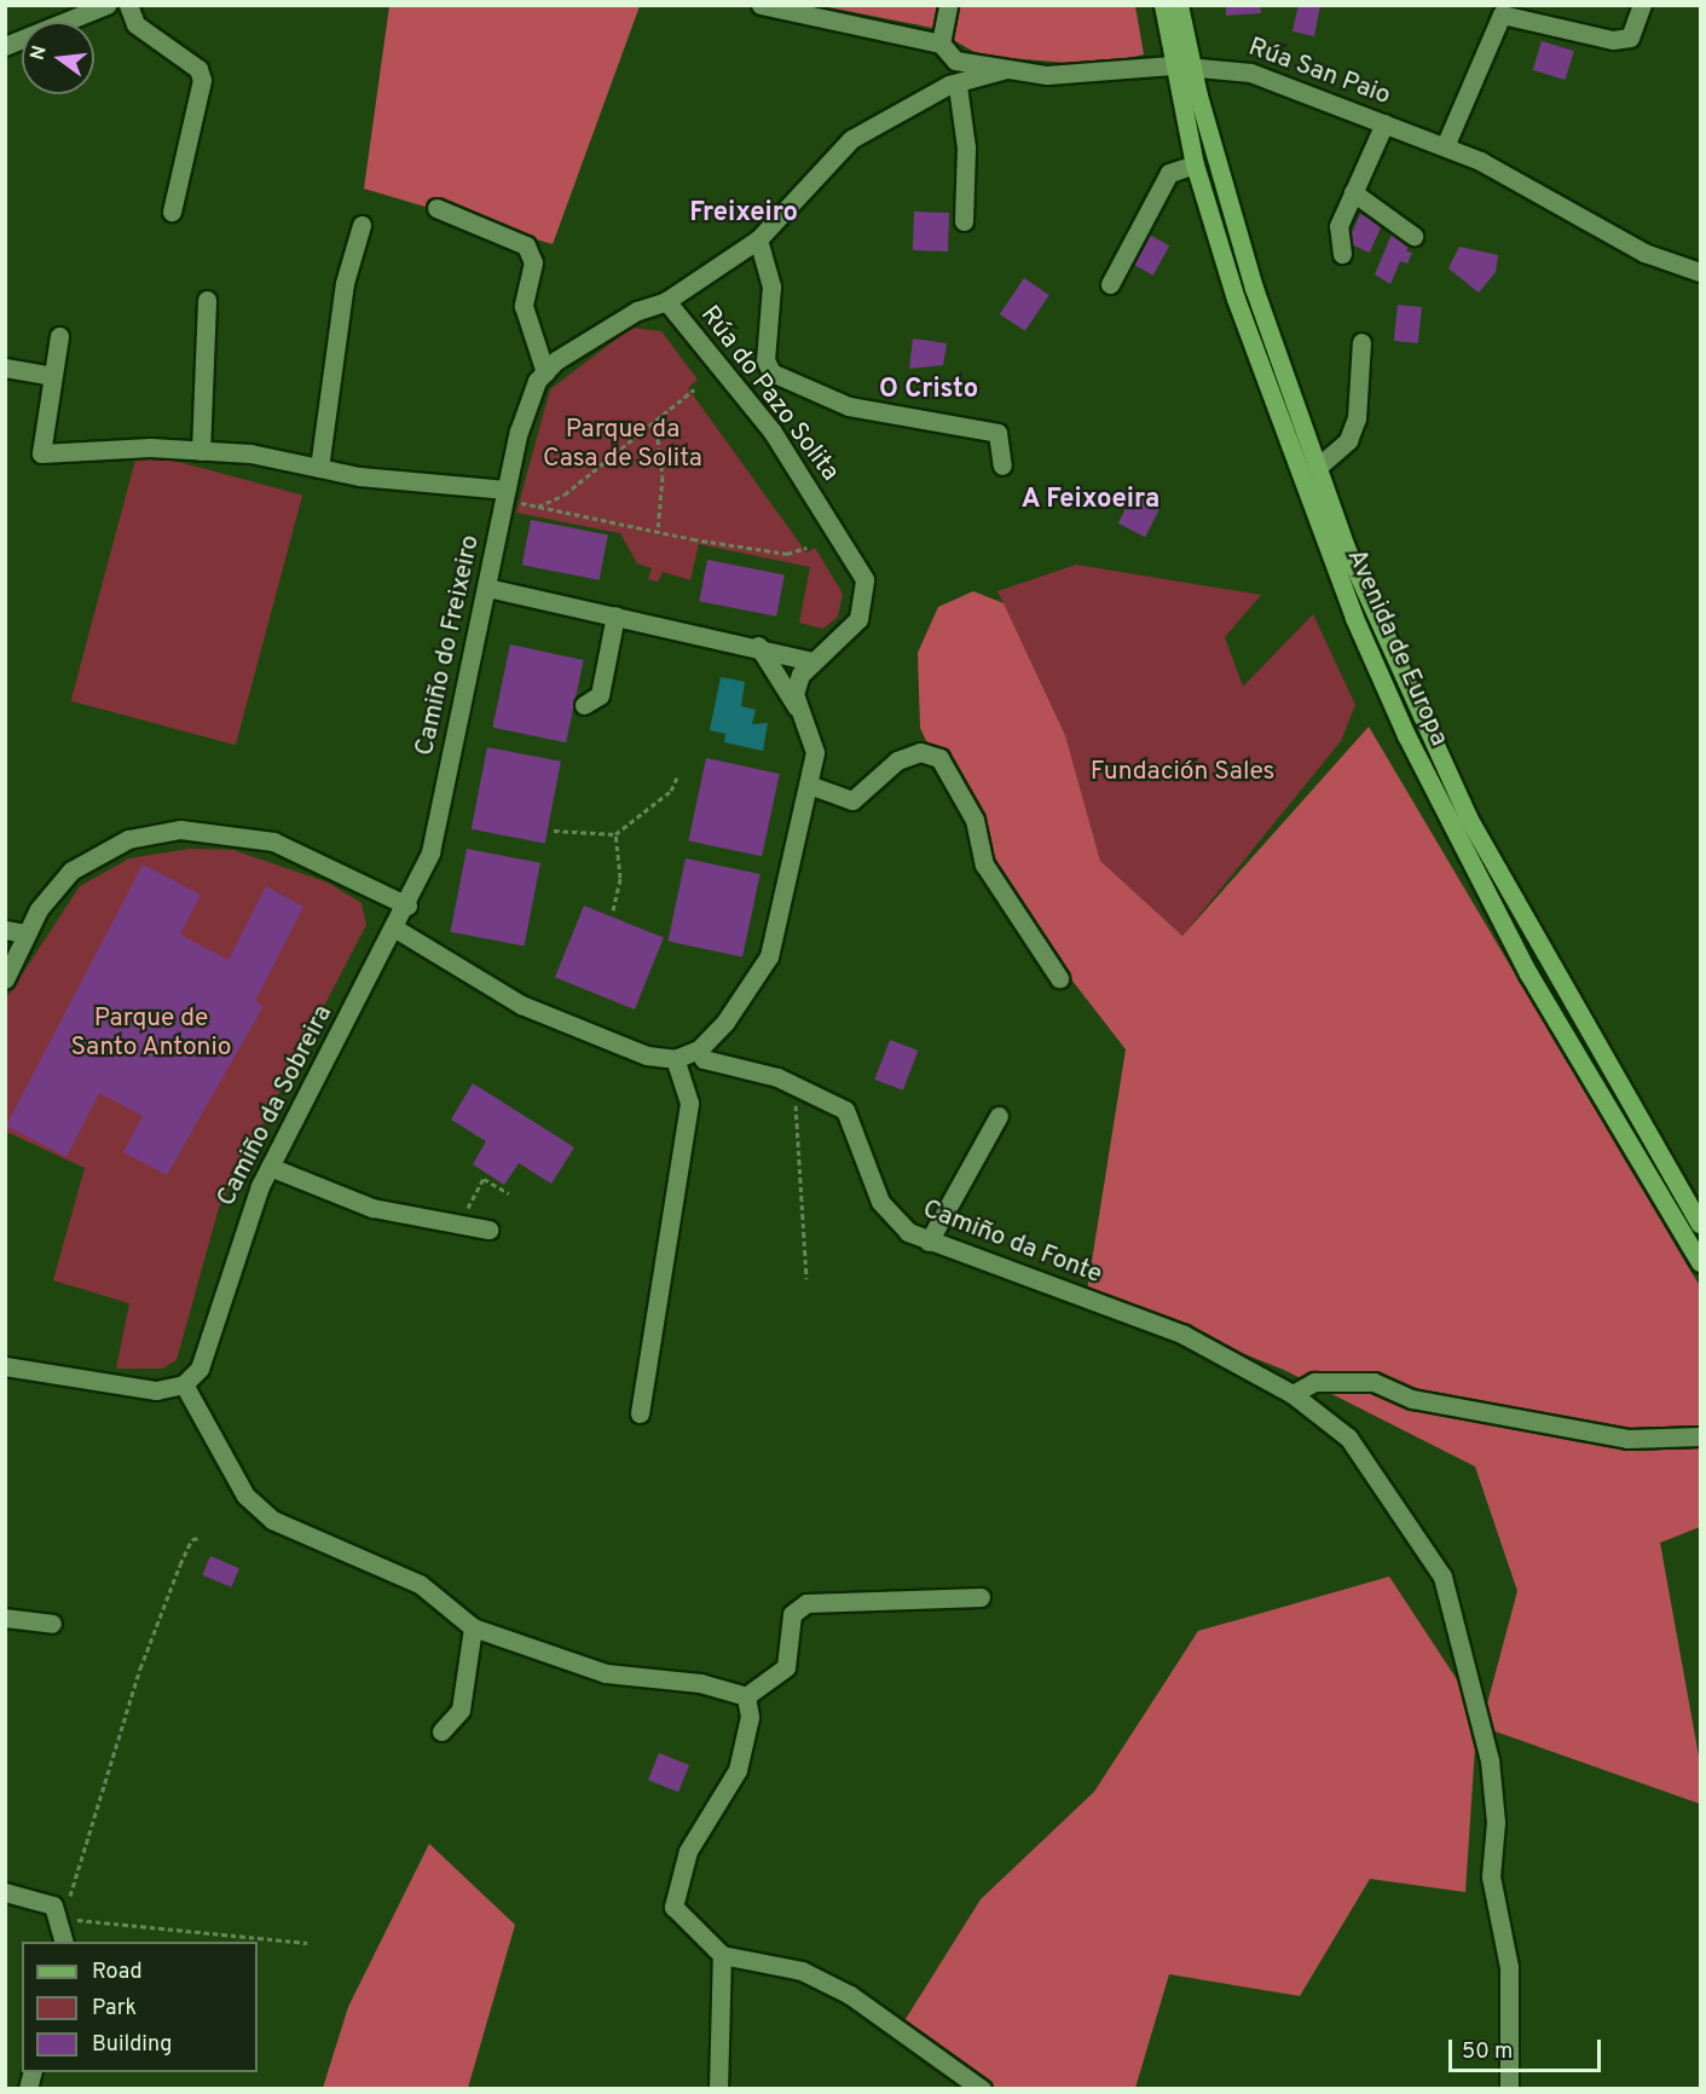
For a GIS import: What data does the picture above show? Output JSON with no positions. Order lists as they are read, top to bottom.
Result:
{
  "streets": {
    "main road": ["Avenida de Europa"],
    "street": [
      "Rúa San Paio",
      "Rúa do Pazo Solita",
      "Camiño do Freixeiro",
      "Camiño da Sobreira",
      "Camiño da Fonte"
    ]
  },
  "crossings": [
    ["Rúa San Paio", "Camiño do Freixeiro"],
    ["Rúa San Paio", "Avenida de Europa"],
    ["Rúa do Pazo Solita", "Camiño do Freixeiro"],
    ["Camiño do Freixeiro", "Camiño da Sobreira"]
  ],
  "districts": ["Freixeiro", "O Cristo", "A Feixoeira"],
  "parks": ["Parque da Casa de Solita", "Fundación Sales", "Parque de Santo Antonio"],
  "legend": ["Road", "Park", "Building"],
  "scale_bar": "50 m",
  "north": "left"
}
